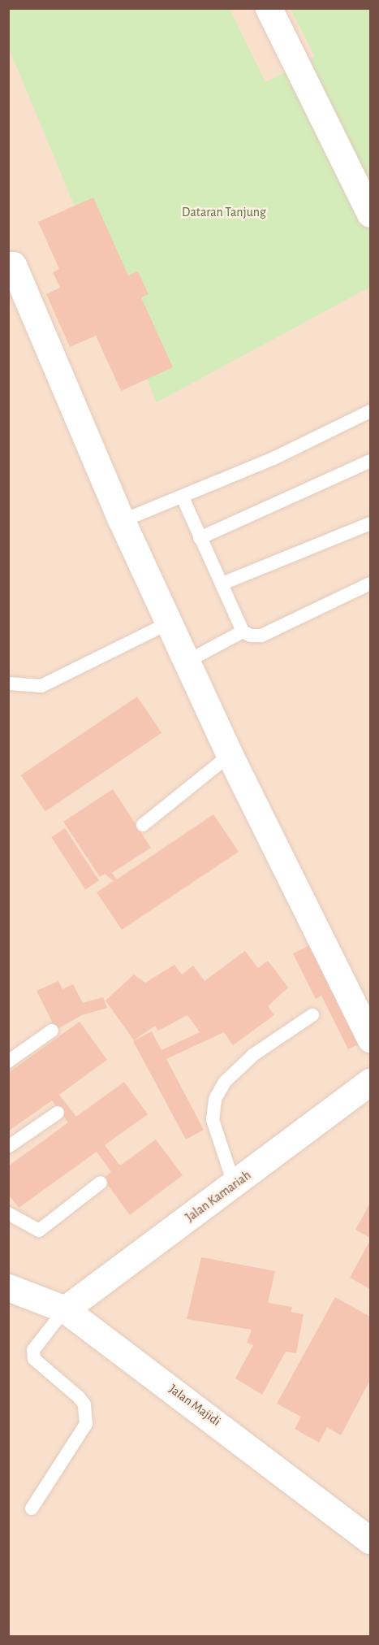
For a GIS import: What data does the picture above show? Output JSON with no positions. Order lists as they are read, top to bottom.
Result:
{
  "streets": {
    "street": ["Jalan Kamariah", "Jalan Majidi"]
  },
  "crossings": [
    ["Jalan Kamariah", "Jalan Majidi"]
  ],
  "parks": ["Dataran Tanjung"]
}
